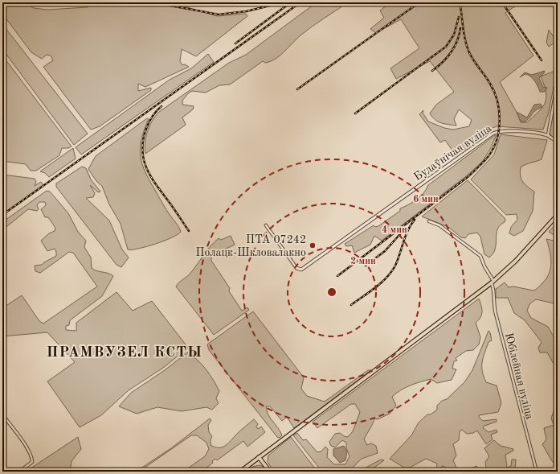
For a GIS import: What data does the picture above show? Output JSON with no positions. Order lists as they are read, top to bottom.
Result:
{
  "streets": {
    "street": ["Будаўнічая вуліца", "Юбілейная вуліца"]
  },
  "districts": ["ПРАМВУЗЕЛ КСТЫ"],
  "places": ["ПТА 07242 Полацк-Шкловалакно"],
  "rings": ["6 мин", "4 мин", "2 мин"]
}
